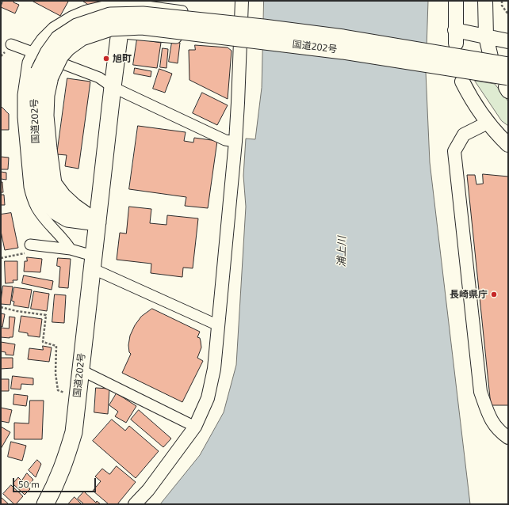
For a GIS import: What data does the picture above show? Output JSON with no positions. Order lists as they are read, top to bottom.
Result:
{
  "streets": {
    "highway": ["国道202号"]
  },
  "water": ["浦上川"],
  "places": ["旭町", "長崎県庁"],
  "scale_bar": "50 m"
}
